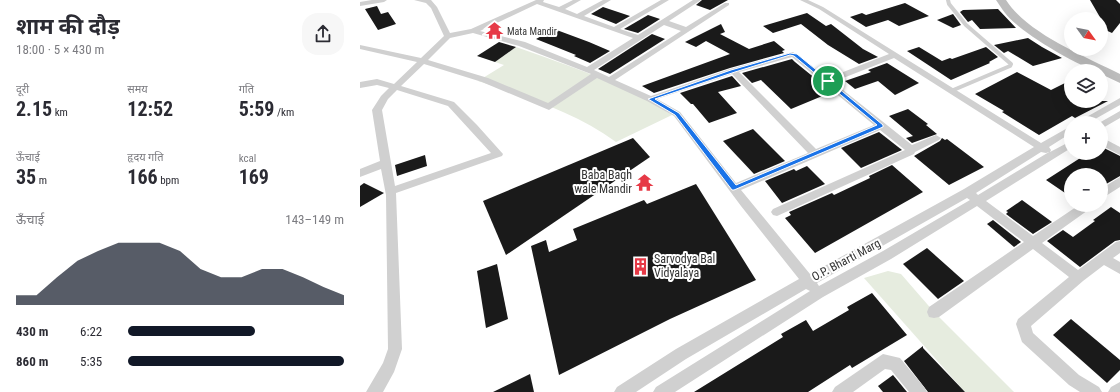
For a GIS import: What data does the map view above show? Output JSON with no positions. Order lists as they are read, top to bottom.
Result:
{
  "streets": {
    "street": ["O.P. Bharti Marg"]
  },
  "places": {
    "temple": ["Mata Mandir", "Baba Bagh wale Mandir"],
    "building": ["Sarvodya Bal Vidyalaya"]
  },
  "north": "bottom right",
  "page": {
    "heading": ["शाम की दौड़", "18:00 · 5 × 430 m"],
    "map_buttons": ["+", "−"],
    "stats": [
      ["दूरी", "2.15 km"],
      ["समय", "12:52"],
      ["गति", "5:59 /km"],
      ["ऊँचाई", "35 m"],
      ["हृदय गति", "166 bpm"],
      ["kcal", "169"]
    ],
    "chart": ["ऊँचाई", "143–149 m"],
    "list": [
      {
        "name": "430 m",
        "note": "6:22"
      },
      {
        "name": "860 m",
        "note": "5:35"
      }
    ]
  }
}
